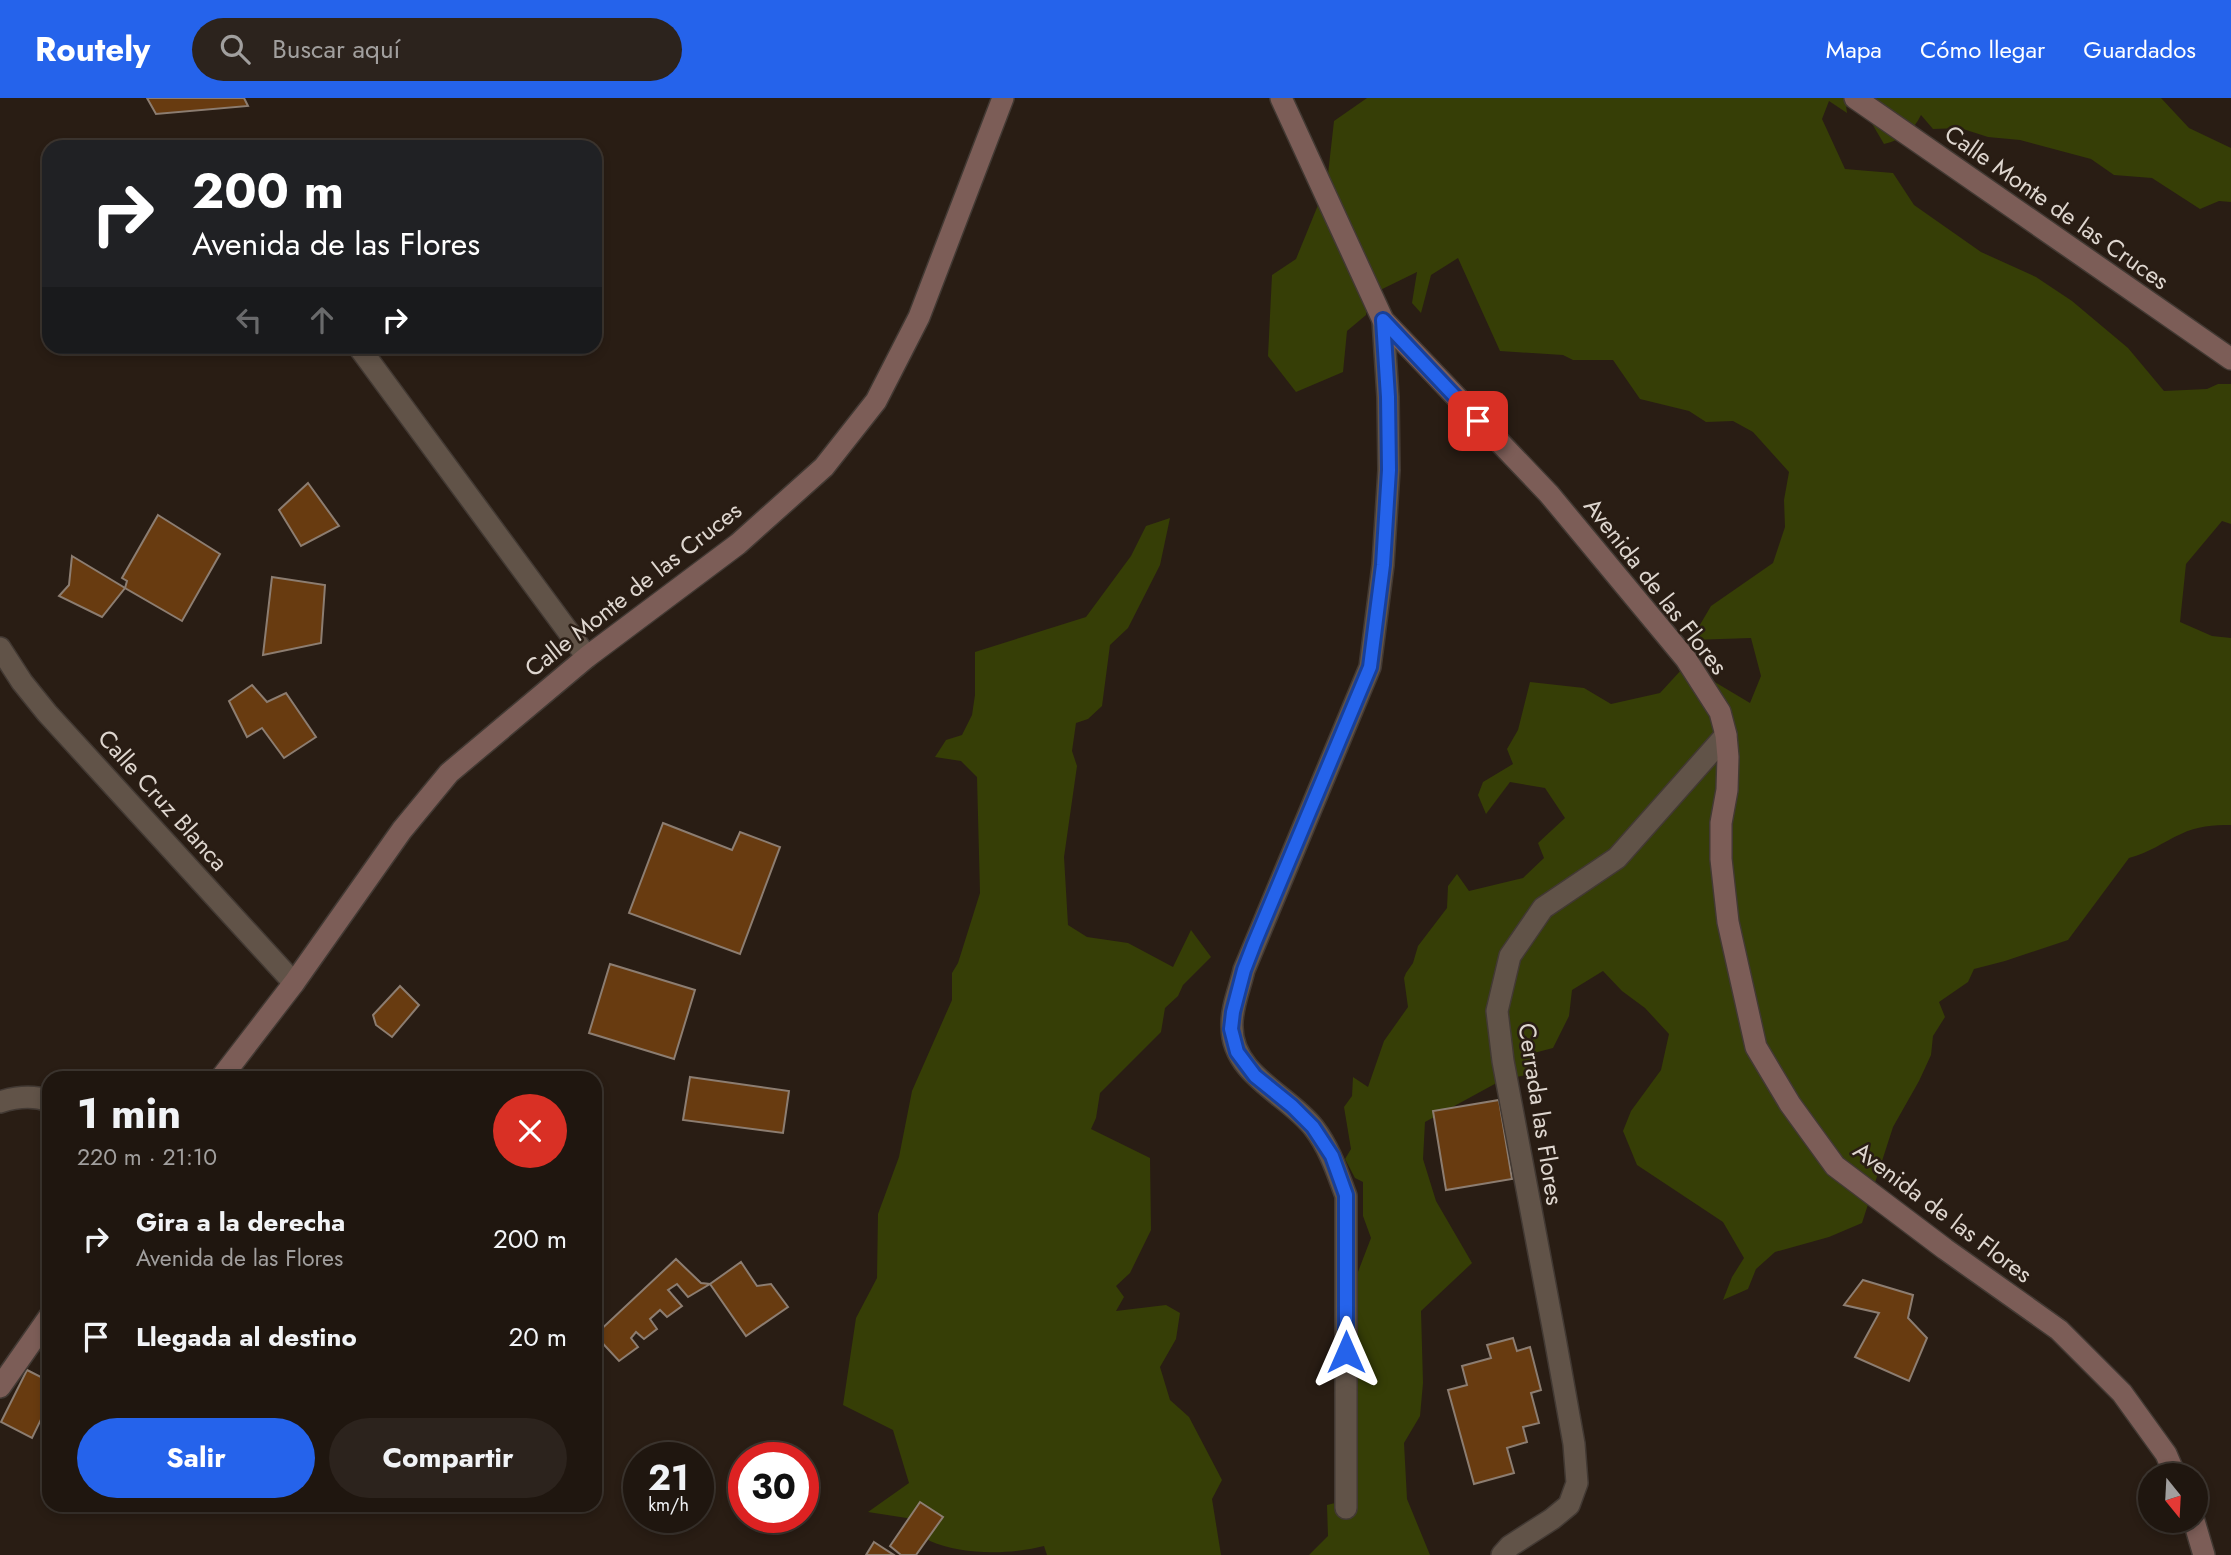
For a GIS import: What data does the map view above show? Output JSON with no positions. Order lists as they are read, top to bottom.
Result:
{
  "streets": {
    "street": [
      "Calle Monte de las Cruces",
      "Avenida de las Flores",
      "Calle Cruz Blanca",
      "Cerrada las Flores"
    ]
  },
  "crossings": [
    ["Calle Monte de las Cruces", "Calle Cruz Blanca"],
    ["Avenida de las Flores", "Cerrada las Flores"]
  ],
  "north": "bottom",
  "page": {
    "header": "Routely",
    "search": "Buscar aquí",
    "nav": ["Mapa", "Cómo llegar", "Guardados"],
    "turn": ["200 m", "Avenida de las Flores"],
    "heading": ["1 min", "220 m · 21:10"],
    "list": [
      {
        "name": "Gira a la derecha",
        "note": "Avenida de las Flores",
        "value": "200 m"
      },
      {
        "name": "Llegada al destino",
        "value": "20 m"
      }
    ],
    "buttons": ["Salir", "Compartir"],
    "speed": "21 km/h",
    "limit": "30"
  }
}
